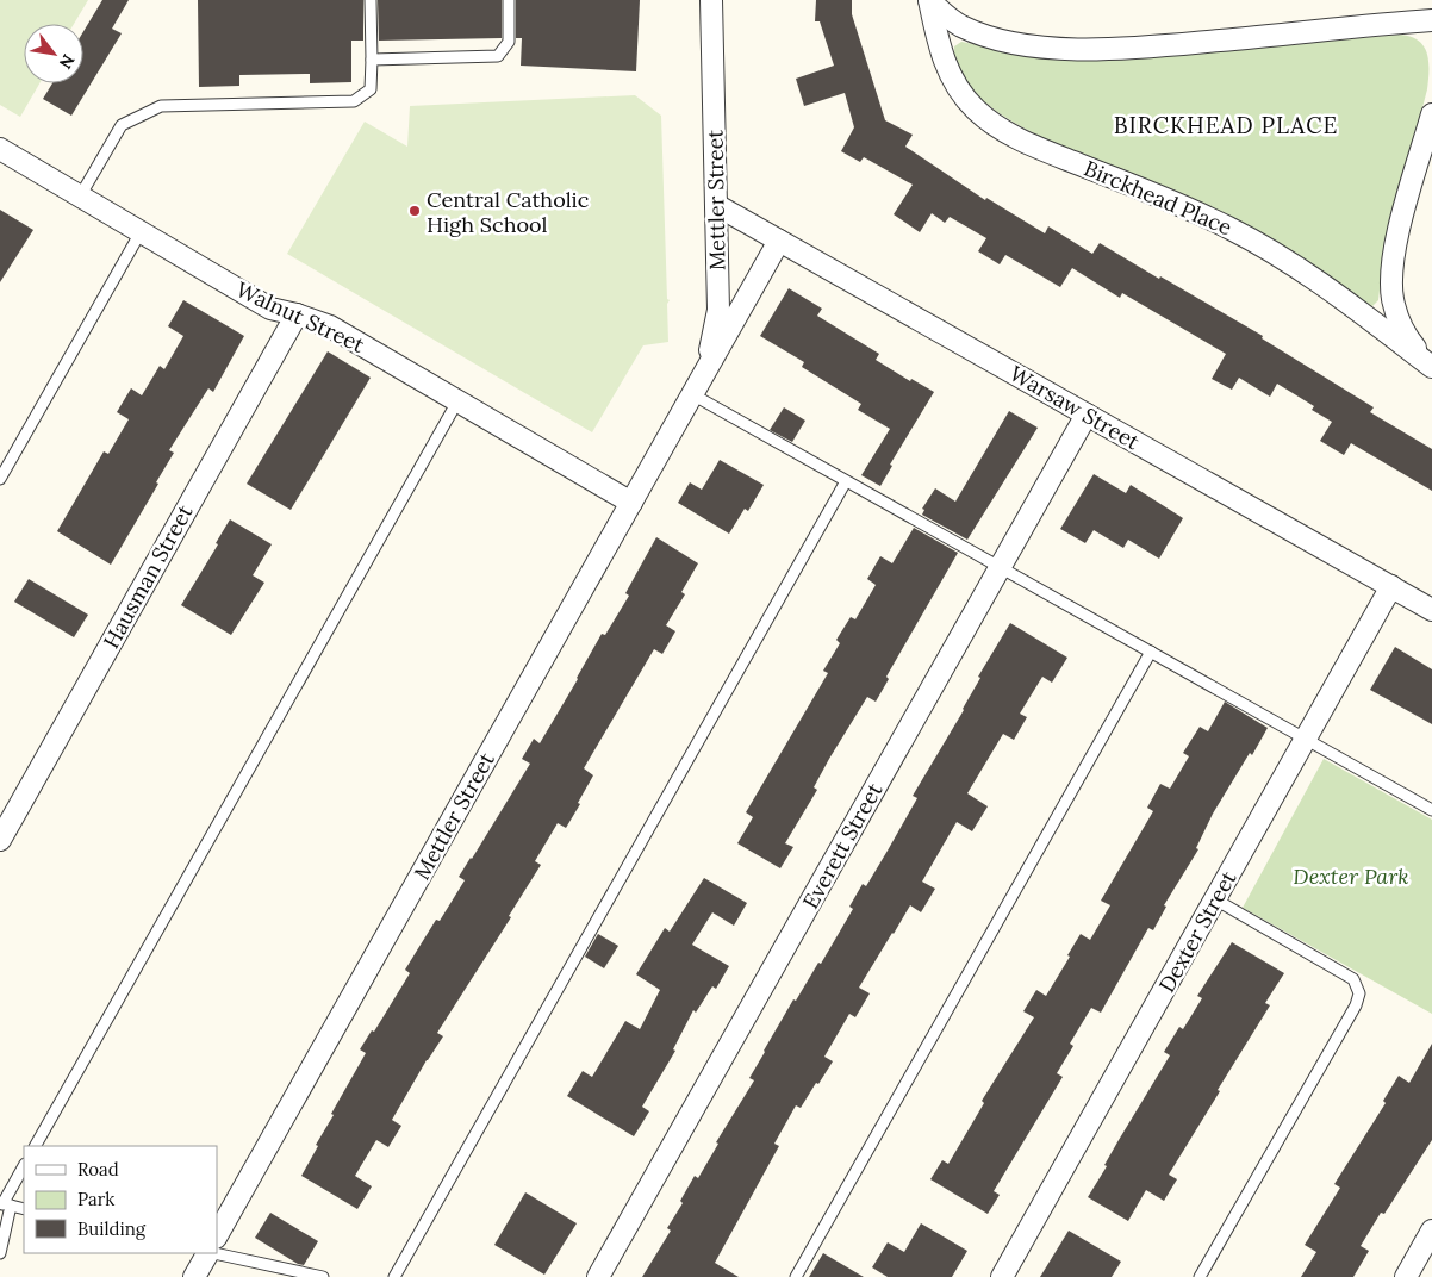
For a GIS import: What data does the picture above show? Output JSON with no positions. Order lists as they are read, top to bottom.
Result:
{
  "streets": {
    "street": [
      "Birckhead Place",
      "Mettler Street",
      "Walnut Street",
      "Warsaw Street",
      "Hausman Street",
      "Everett Street",
      "Dexter Street"
    ]
  },
  "crossings": [
    ["Mettler Street", "Walnut Street"],
    ["Mettler Street", "Warsaw Street"],
    ["Walnut Street", "Hausman Street"],
    ["Warsaw Street", "Everett Street"],
    ["Warsaw Street", "Dexter Street"]
  ],
  "districts": ["BIRCKHEAD PLACE"],
  "parks": ["Dexter Park"],
  "places": ["Central Catholic High School"],
  "legend": ["Road", "Park", "Building"],
  "north": "bottom right"
}
